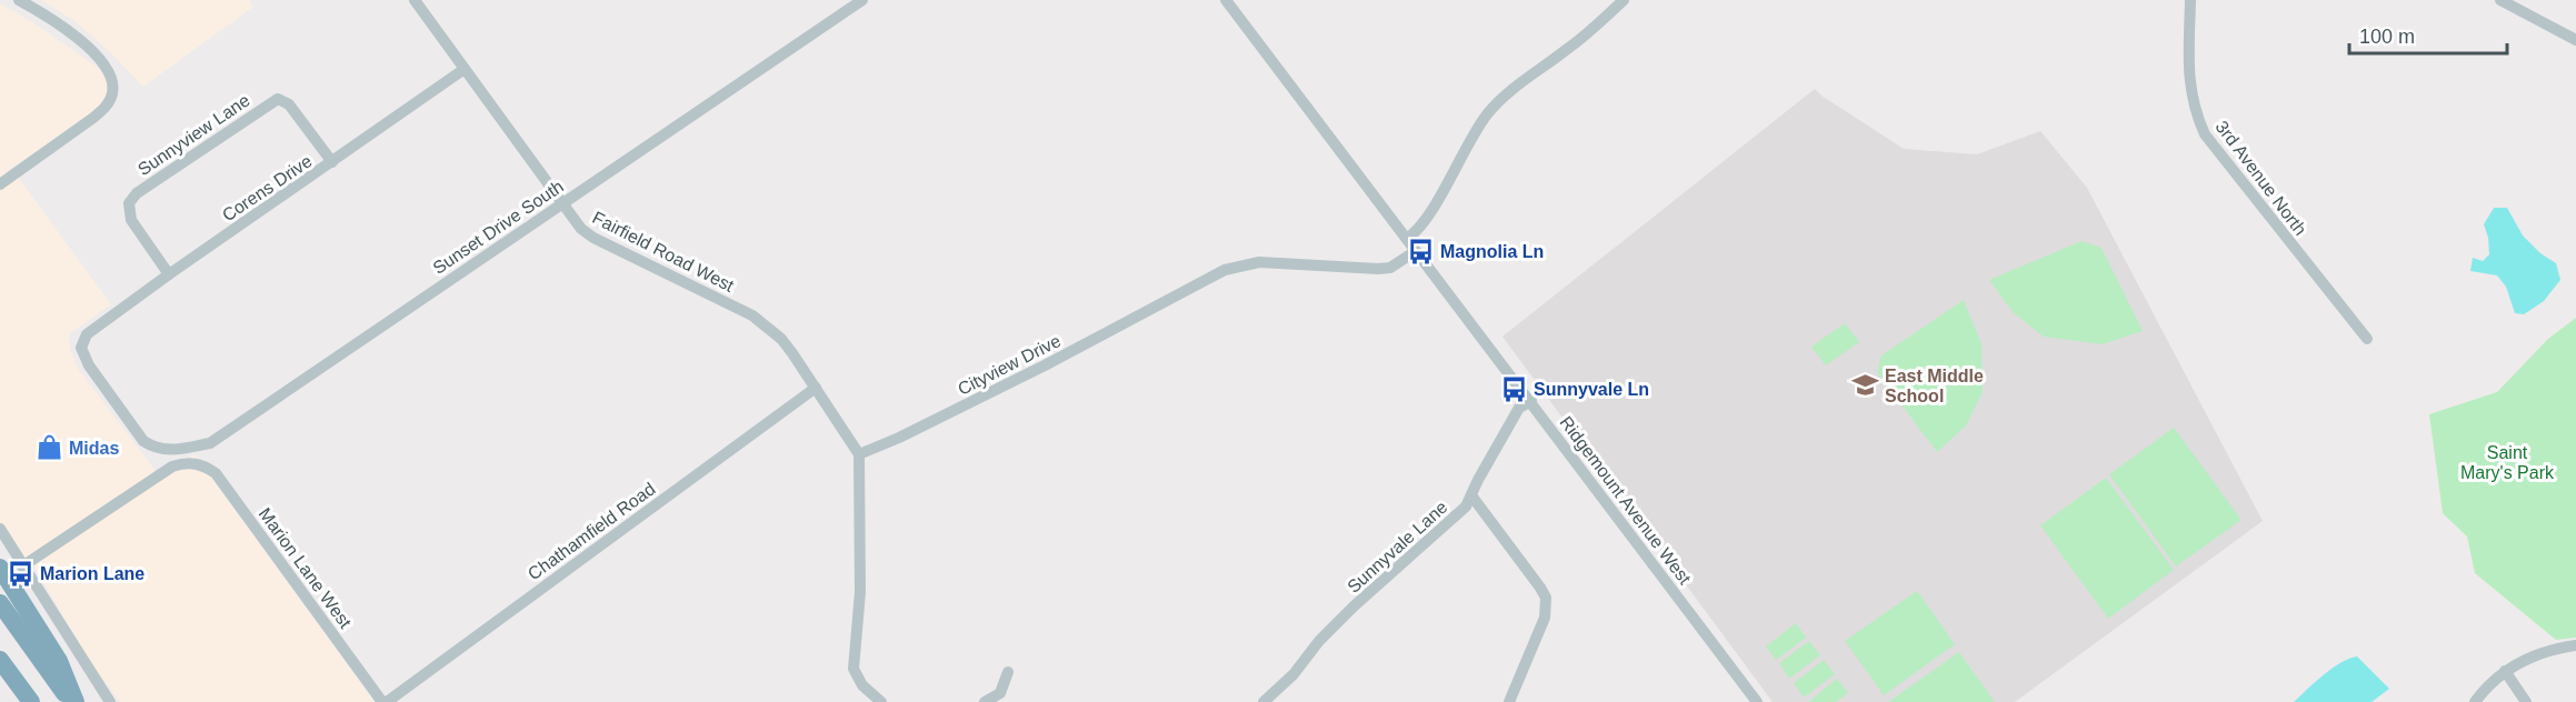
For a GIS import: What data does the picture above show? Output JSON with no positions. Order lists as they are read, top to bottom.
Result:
{
  "streets": {
    "street": [
      "Sunnyview Lane",
      "3rd Avenue North",
      "Corens Drive",
      "Sunset Drive South",
      "Fairfield Road West",
      "Cityview Drive",
      "Ridgemount Avenue West",
      "Chathamfield Road",
      "Sunnyvale Lane",
      "Marion Lane West"
    ]
  },
  "crossings": [
    ["Sunnyview Lane", "Corens Drive"],
    ["Corens Drive", "Sunset Drive South"],
    ["Corens Drive", "Fairfield Road West"],
    ["Sunset Drive South", "Fairfield Road West"],
    ["Fairfield Road West", "Cityview Drive"],
    ["Fairfield Road West", "Chathamfield Road"],
    ["Cityview Drive", "Ridgemount Avenue West"],
    ["Ridgemount Avenue West", "Sunnyvale Lane"],
    ["Chathamfield Road", "Marion Lane West"]
  ],
  "parks": ["Saint Mary's Park"],
  "places": {
    "bus stop": ["Magnolia Ln", "Sunnyvale Ln", "Marion Lane"],
    "school or university": ["East Middle School"],
    "shop": ["Midas"]
  },
  "scale_bar": "100 m"
}
